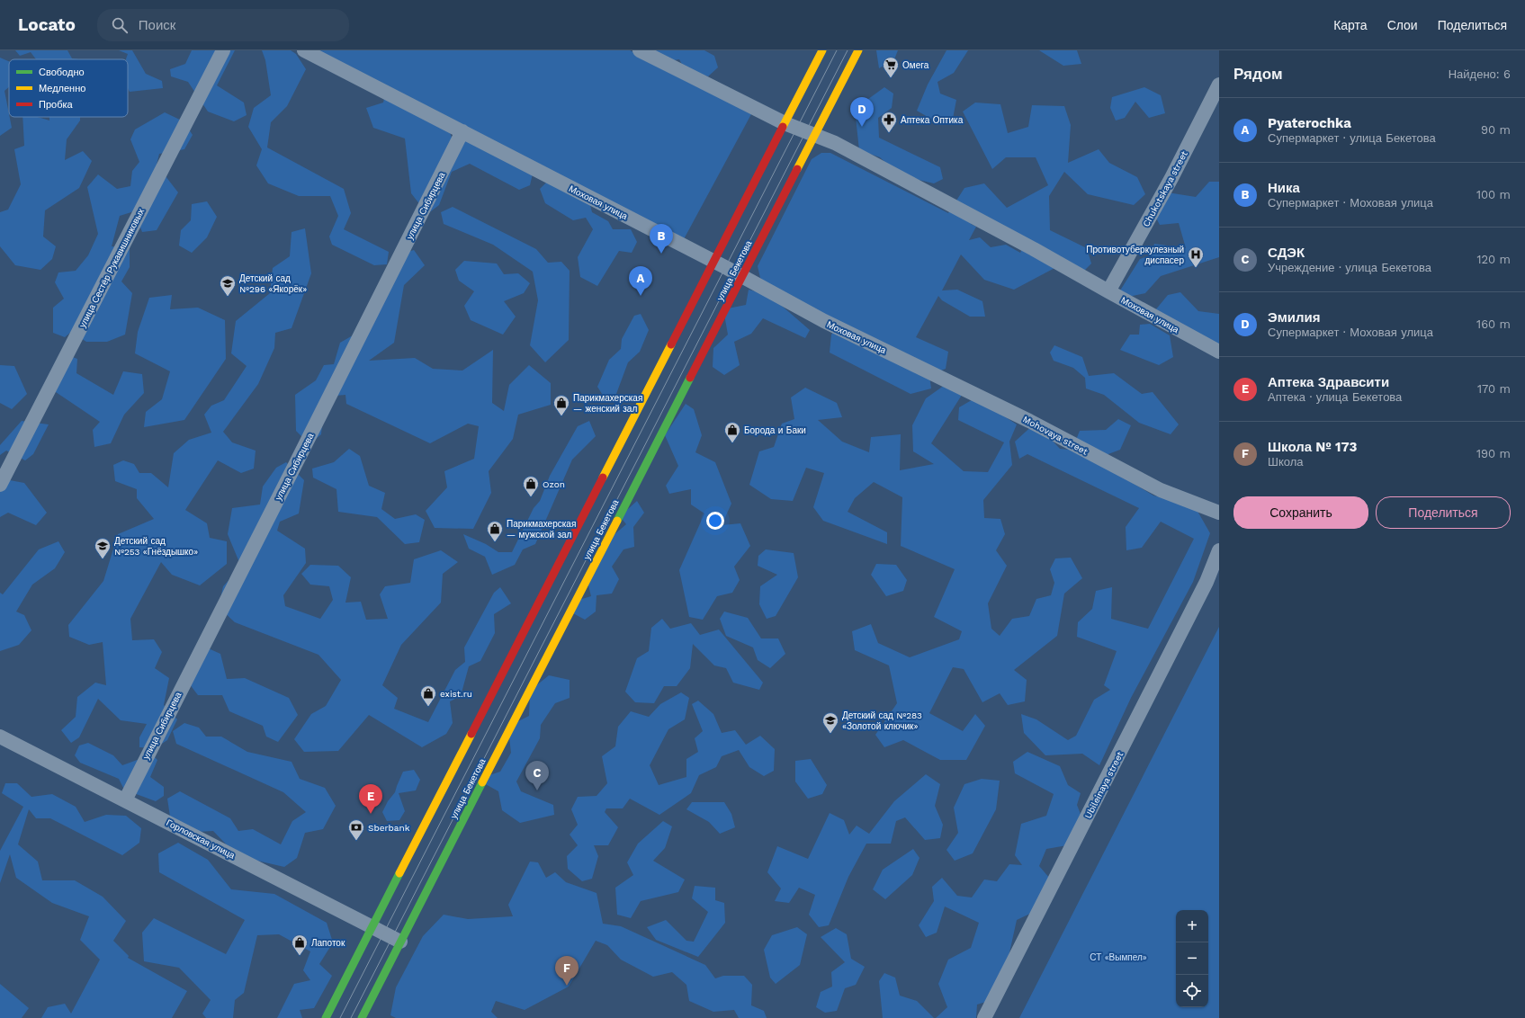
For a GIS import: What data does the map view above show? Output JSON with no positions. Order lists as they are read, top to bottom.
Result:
{
  "streets": {
    "main road": ["улица Бекетова"],
    "street": [
      "Chukotskaya street",
      "Моховая улица",
      "улица Сибирцева",
      "улица Сестёр Рукавишниковых",
      "Ubileinaya street",
      "Горловская улица"
    ]
  },
  "crossings": [
    ["Chukotskaya street", "Моховая улица"],
    ["Моховая улица", "улица Сибирцева"],
    ["Моховая улица", "улица Бекетова"],
    ["улица Сибирцева", "Горловская улица"],
    ["улица Бекетова", "Горловская улица"]
  ],
  "parks": ["СТ «Вымпел»"],
  "places": {
    "supermarket": ["Омега"],
    "pharmacy": ["Аптека Оптика"],
    "hospital": ["Противотуберкулезный диспасер"],
    "school or university": ["Детский сад №296 «Якорёк»", "Детский сад №253 «Гнёздышко»", "Детский сад №283 «Золотой ключик»"],
    "shop": [
      "Парикмахерская — женский зал",
      "Борода и Баки",
      "Ozon",
      "Парикмахерская — мужской зал",
      "exist.ru",
      "Лапоток"
    ],
    "bank": ["Sberbank"]
  },
  "legend": ["Свободно", "Медленно", "Пробка"],
  "page": {
    "header": "Locato",
    "search": "Поиск",
    "nav": ["Карта", "Слои", "Поделиться"],
    "heading": ["Рядом", "Найдено: 6"],
    "pins": [
      "D",
      "B",
      "A",
      "C",
      "E",
      "F"
    ],
    "list": [
      {
        "mark": "A",
        "name": "Pyaterochka",
        "note": "Супермаркет · улица Бекетова",
        "value": "90 m"
      },
      {
        "mark": "B",
        "name": "Ника",
        "note": "Супермаркет · Моховая улица",
        "value": "100 m"
      },
      {
        "mark": "C",
        "name": "СДЭК",
        "note": "Учреждение · улица Бекетова",
        "value": "120 m"
      },
      {
        "mark": "D",
        "name": "Эмилия",
        "note": "Супермаркет · Моховая улица",
        "value": "160 m"
      },
      {
        "mark": "E",
        "name": "Аптека Здравсити",
        "note": "Аптека · улица Бекетова",
        "value": "170 m"
      },
      {
        "mark": "F",
        "name": "Школа № 173",
        "note": "Школа",
        "value": "190 m"
      }
    ],
    "buttons": ["Сохранить", "Поделиться"],
    "map_buttons": ["+", "−"]
  }
}
